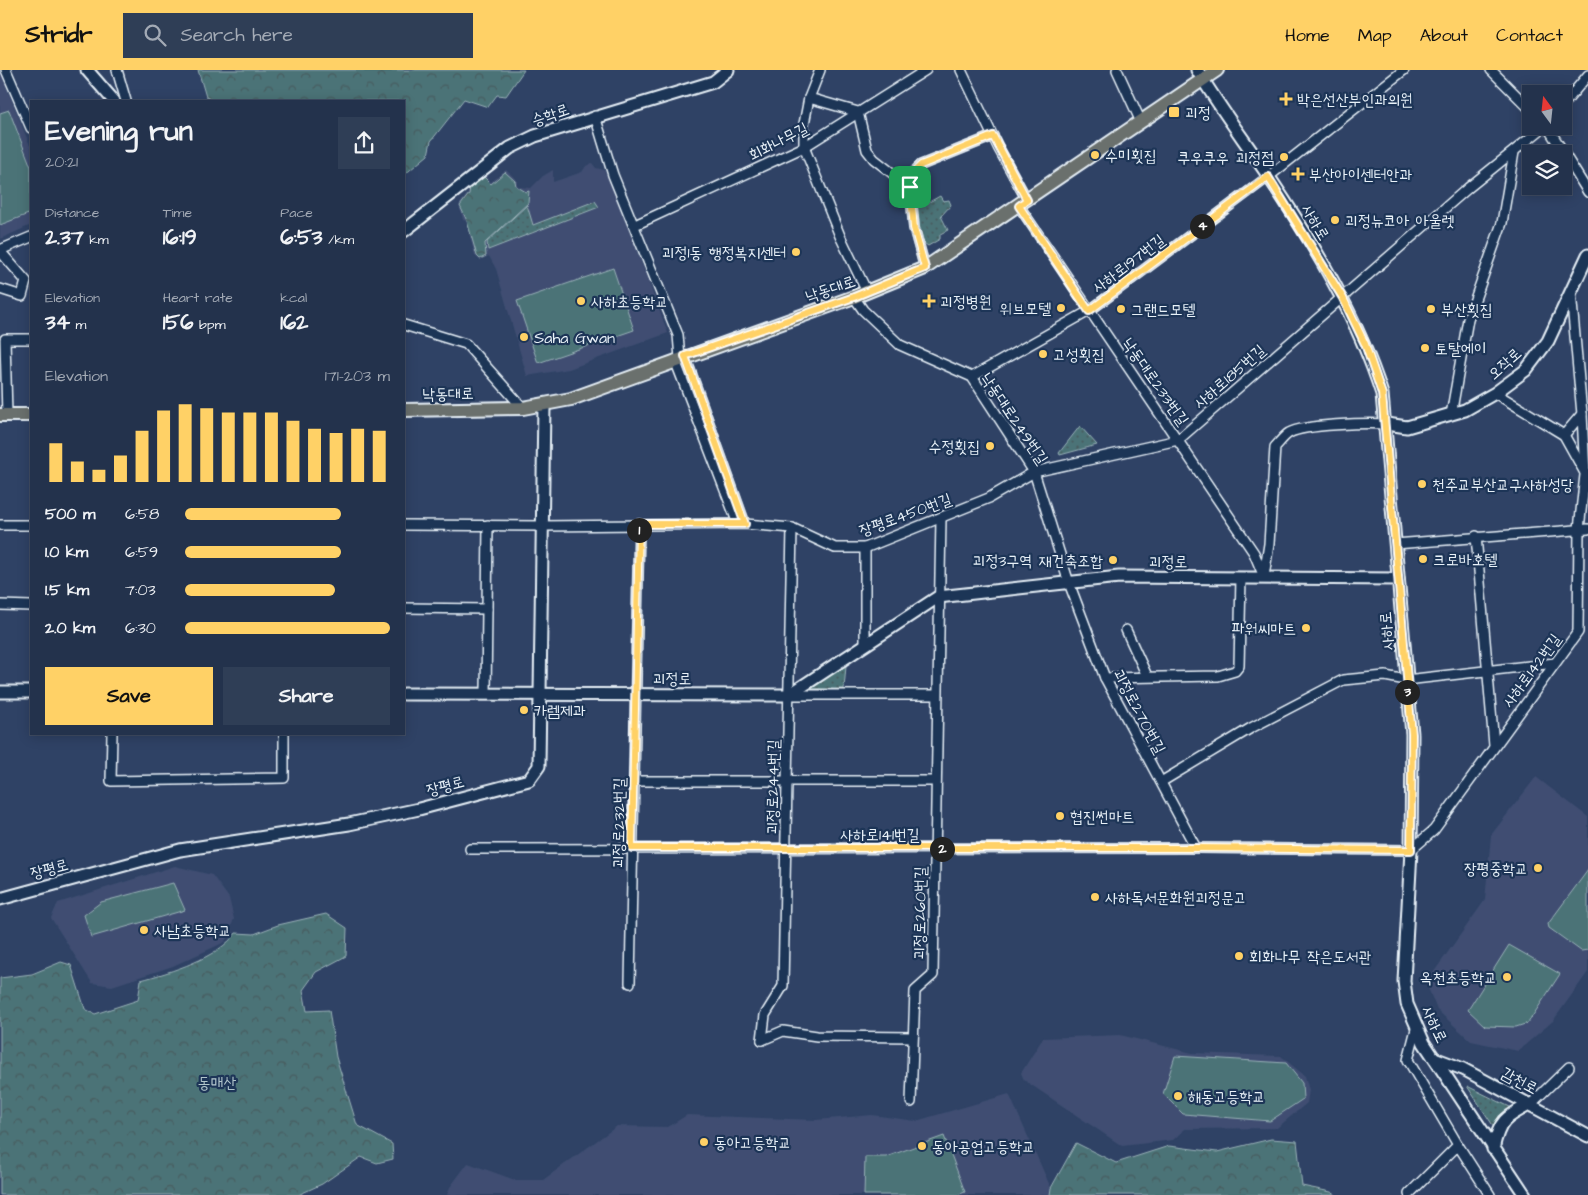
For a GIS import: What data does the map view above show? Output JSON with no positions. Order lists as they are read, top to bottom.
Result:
{
  "streets": {
    "main road": [
      "승학로",
      "사하로",
      "낙동대로",
      "오작로",
      "괴정로",
      "장평로",
      "감천로"
    ],
    "street": [
      "회화나무길",
      "사하로197번길",
      "사하로185번길",
      "낙동대로233번길",
      "낙동대로249번길",
      "장평로450번길",
      "사하로142번길",
      "괴정로270번길",
      "괴정로244번길",
      "괴정로232번길",
      "사하로141번길",
      "괴정로260번길"
    ]
  },
  "crossings": [
    ["사하로", "사하로197번길"],
    ["사하로", "낙동대로"],
    ["사하로", "오작로"],
    ["사하로", "사하로185번길"],
    ["사하로", "괴정로"],
    ["사하로", "사하로142번길"],
    ["사하로", "사하로141번길"],
    ["사하로", "감천로"],
    ["사하로197번길", "낙동대로233번길"],
    ["사하로197번길", "낙동대로249번길"],
    ["낙동대로", "낙동대로233번길"],
    ["낙동대로", "낙동대로249번길"],
    ["낙동대로", "장평로"],
    ["오작로", "사하로142번길"],
    ["사하로185번길", "낙동대로233번길"],
    ["사하로185번길", "낙동대로249번길"],
    ["사하로185번길", "장평로450번길"],
    ["낙동대로233번길", "괴정로"],
    ["낙동대로249번길", "장평로450번길"],
    ["낙동대로249번길", "괴정로"],
    ["낙동대로249번길", "괴정로270번길"],
    ["장평로450번길", "장평로"],
    ["장평로450번길", "괴정로244번길"],
    ["장평로450번길", "괴정로232번길"],
    ["괴정로", "괴정로270번길"],
    ["괴정로", "장평로"],
    ["괴정로", "괴정로244번길"],
    ["괴정로", "괴정로232번길"],
    ["괴정로", "괴정로260번길"],
    ["사하로142번길", "사하로141번길"],
    ["괴정로270번길", "사하로141번길"],
    ["괴정로244번길", "사하로141번길"],
    ["괴정로244번길", "괴정로260번길"],
    ["괴정로232번길", "사하로141번길"],
    ["사하로141번길", "괴정로260번길"]
  ],
  "parks": ["동매산"],
  "places": {
    "health": ["박은선산부인과의원", "부산아이센터안과", "괴정병원"],
    "transit": ["괴정"],
    "other": [
      "수미횟집",
      "쿠우쿠우 괴정점",
      "괴정뉴코아 아울렛",
      "괴정1동 행정복지센터",
      "사하초등학교",
      "위브모텔",
      "그랜드모텔",
      "부산횟집",
      "Saha Gwan",
      "토탈에이",
      "고성횟집",
      "수정횟집",
      "천주교부산교구사하성당",
      "크로바호텔",
      "괴정3구역 재건축조합",
      "파워씨마트",
      "카렘제과",
      "협진썬마트",
      "장평중학교",
      "사하독서문화원괴정문고",
      "사남초등학교",
      "회화나무 작은도서관",
      "옥천초등학교",
      "해동고등학교",
      "동아고등학교",
      "동아공업고등학교"
    ]
  },
  "north": "top",
  "page": {
    "header": "Stridr",
    "search": "Search here",
    "nav": [
      "Home",
      "Map",
      "About",
      "Contact"
    ],
    "heading": ["Evening run", "20:21"],
    "stats": [
      ["Distance", "2.37 km"],
      ["Time", "16:19"],
      ["Pace", "6:53 /km"],
      ["Elevation", "34 m"],
      ["Heart rate", "156 bpm"],
      ["kcal", "162"]
    ],
    "pins": [
      "4",
      "1",
      "3",
      "2"
    ],
    "chart": ["Elevation", "171–203 m"],
    "list": [
      {
        "name": "500 m",
        "note": "6:58"
      },
      {
        "name": "1.0 km",
        "note": "6:59"
      },
      {
        "name": "1.5 km",
        "note": "7:03"
      },
      {
        "name": "2.0 km",
        "note": "6:30"
      }
    ],
    "buttons": ["Save", "Share"]
  }
}
